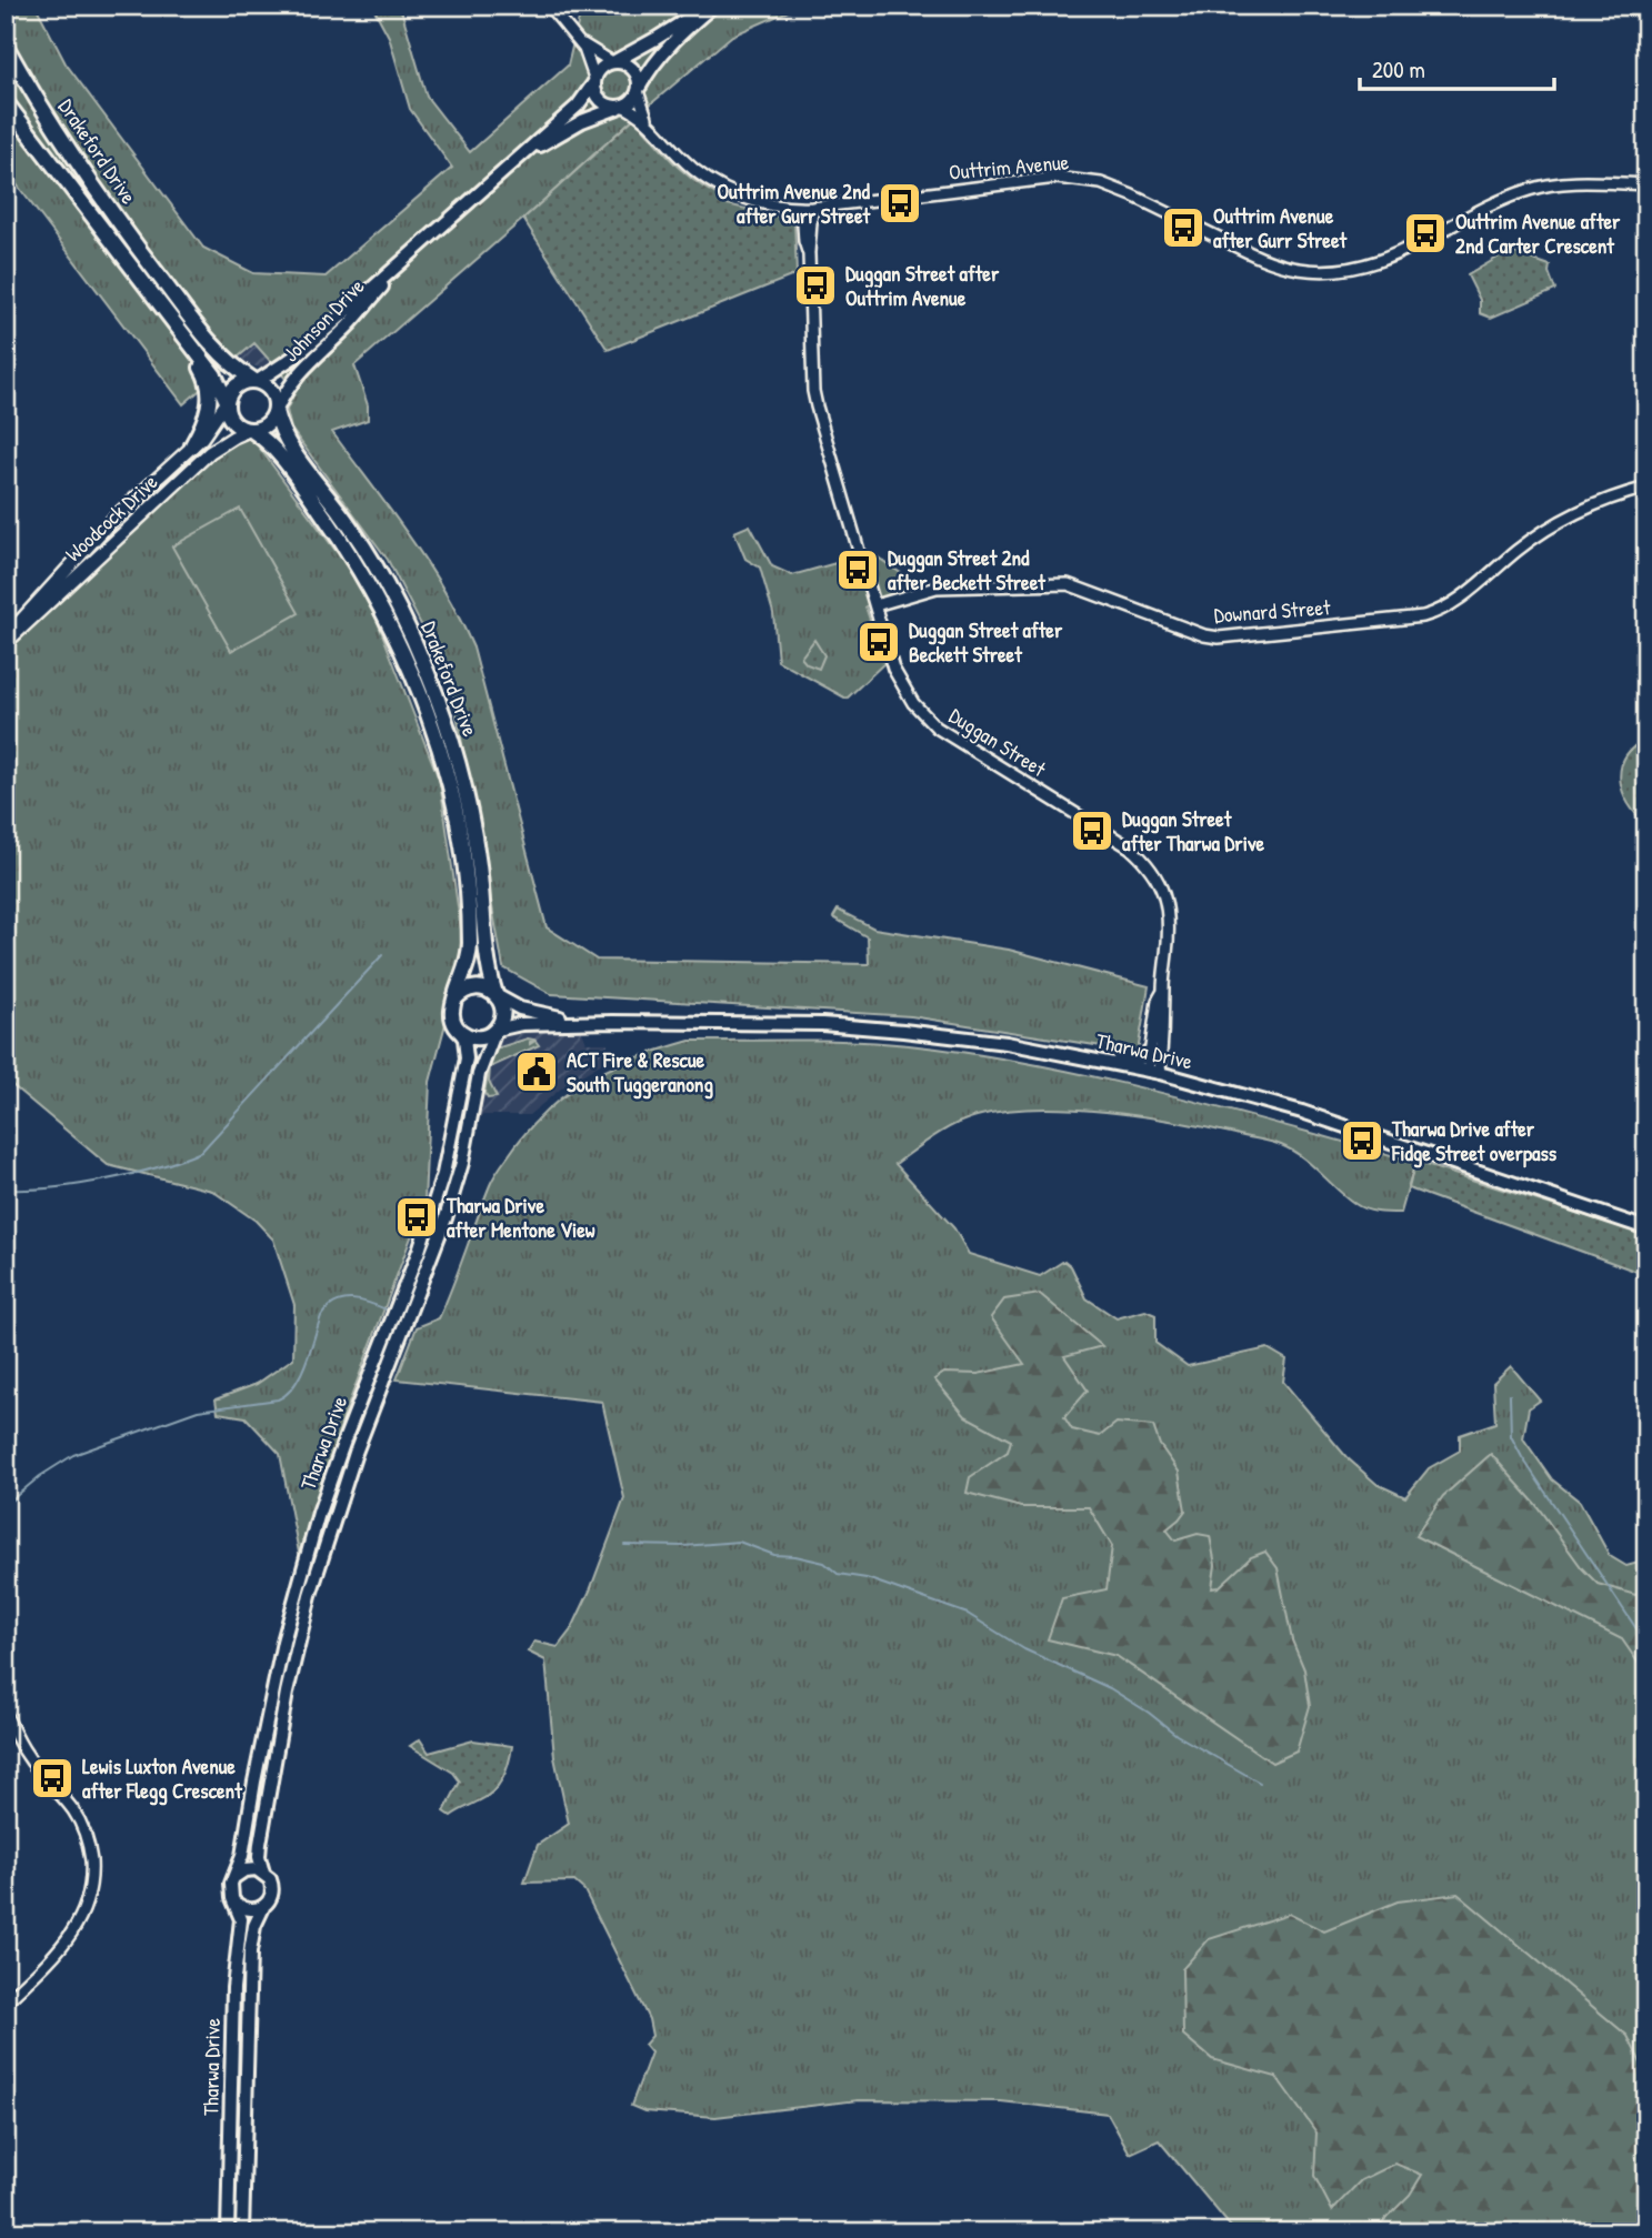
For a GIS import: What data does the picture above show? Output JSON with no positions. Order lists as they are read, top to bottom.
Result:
{
  "streets": {
    "highway": ["Drakeford Drive"],
    "main road": ["Johnson Drive", "Woodcock Drive", "Tharwa Drive"],
    "street": ["Outtrim Avenue", "Downard Street", "Duggan Street"]
  },
  "crossings": [
    ["Drakeford Drive", "Johnson Drive"],
    ["Drakeford Drive", "Woodcock Drive"],
    ["Drakeford Drive", "Tharwa Drive"],
    ["Outtrim Avenue", "Johnson Drive"],
    ["Outtrim Avenue", "Duggan Street"],
    ["Johnson Drive", "Woodcock Drive"],
    ["Downard Street", "Duggan Street"],
    ["Duggan Street", "Tharwa Drive"]
  ],
  "places": {
    "bus stop": [
      "Outtrim Avenue 2nd after Gurr Street",
      "Outtrim Avenue after Gurr Street",
      "Outtrim Avenue after 2nd Carter Crescent",
      "Duggan Street after Outtrim Avenue",
      "Duggan Street 2nd after Beckett Street",
      "Duggan Street after Beckett Street",
      "Duggan Street after Tharwa Drive",
      "Tharwa Drive after Fidge Street overpass",
      "Tharwa Drive after Mentone View",
      "Lewis Luxton Avenue after Flegg Crescent"
    ],
    "public building": ["ACT Fire & Rescue South Tuggeranong"]
  },
  "scale_bar": "200 m"
}
